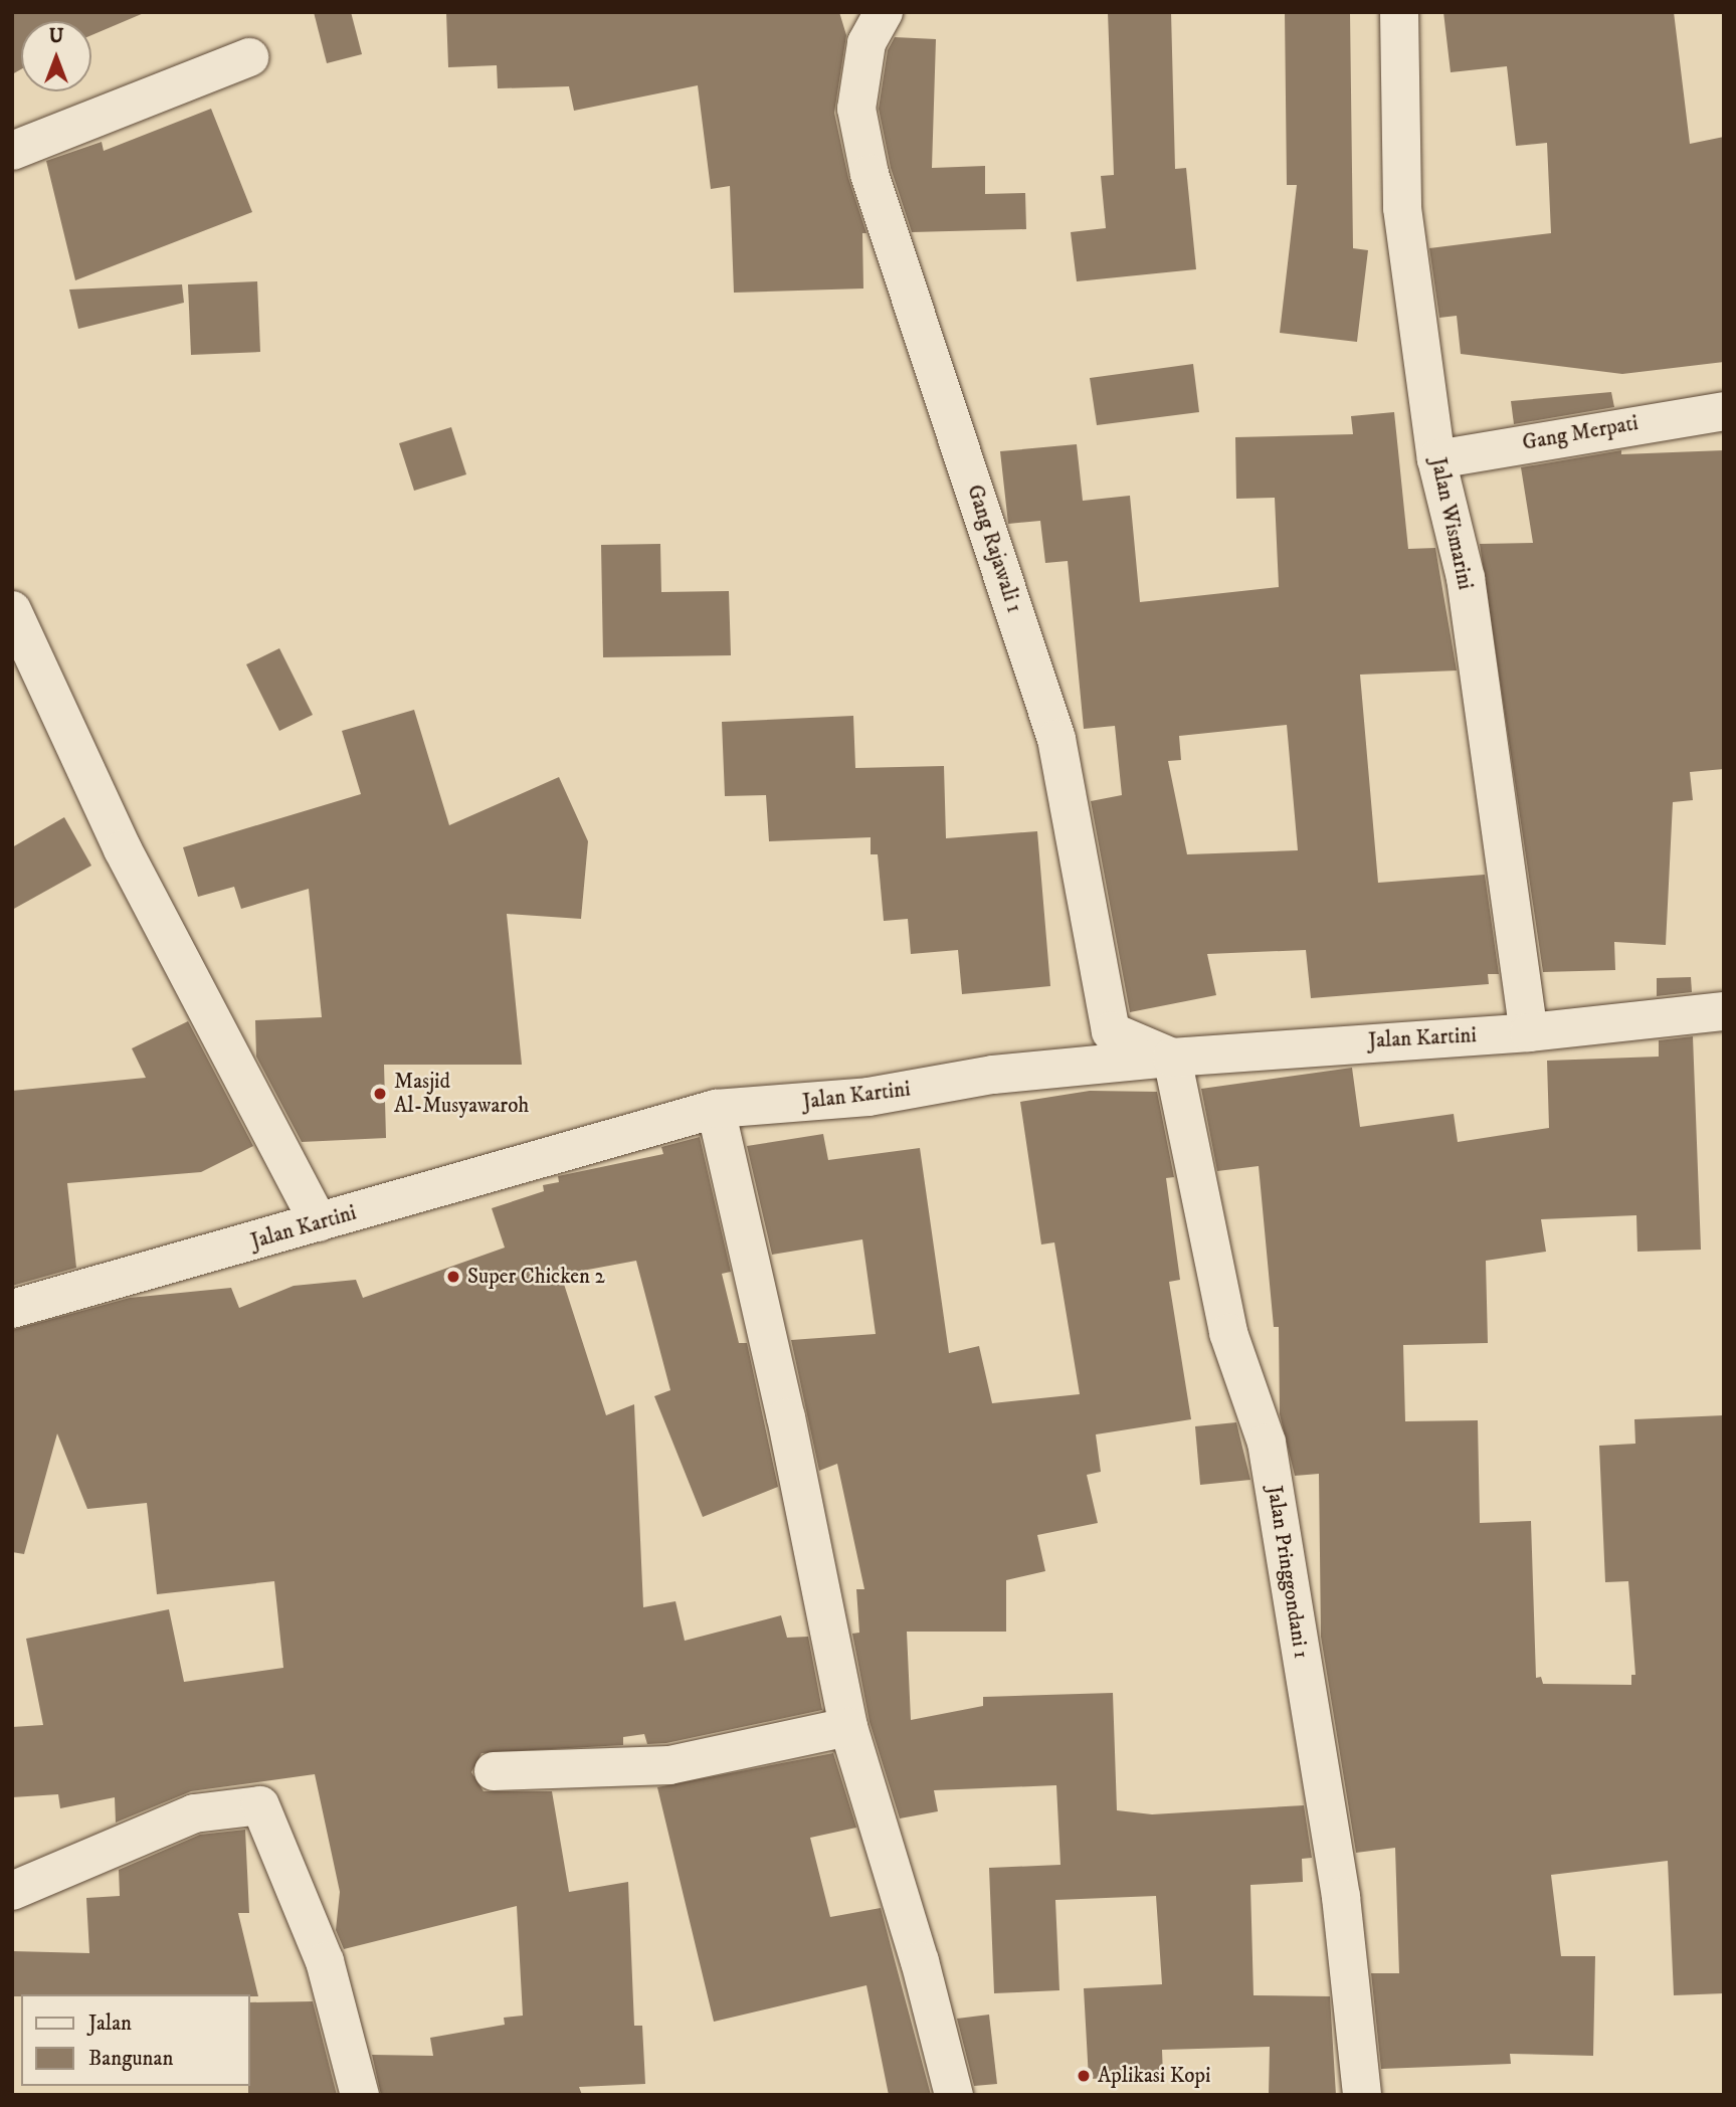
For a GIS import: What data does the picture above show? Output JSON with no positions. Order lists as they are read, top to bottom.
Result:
{
  "streets": {
    "street": [
      "Gang Merpati",
      "Jalan Wismarini",
      "Gang Rajawali 1",
      "Jalan Kartini",
      "Jalan Pringgondani 1"
    ]
  },
  "crossings": [
    ["Gang Merpati", "Jalan Wismarini"],
    ["Jalan Wismarini", "Jalan Kartini"],
    ["Gang Rajawali 1", "Jalan Kartini"],
    ["Gang Rajawali 1", "Jalan Pringgondani 1"],
    ["Jalan Kartini", "Jalan Pringgondani 1"]
  ],
  "places": ["Masjid Al-Musyawaroh", "Super Chicken 2", "Aplikasi Kopi"],
  "legend": ["Jalan", "Bangunan"],
  "north": "top"
}
